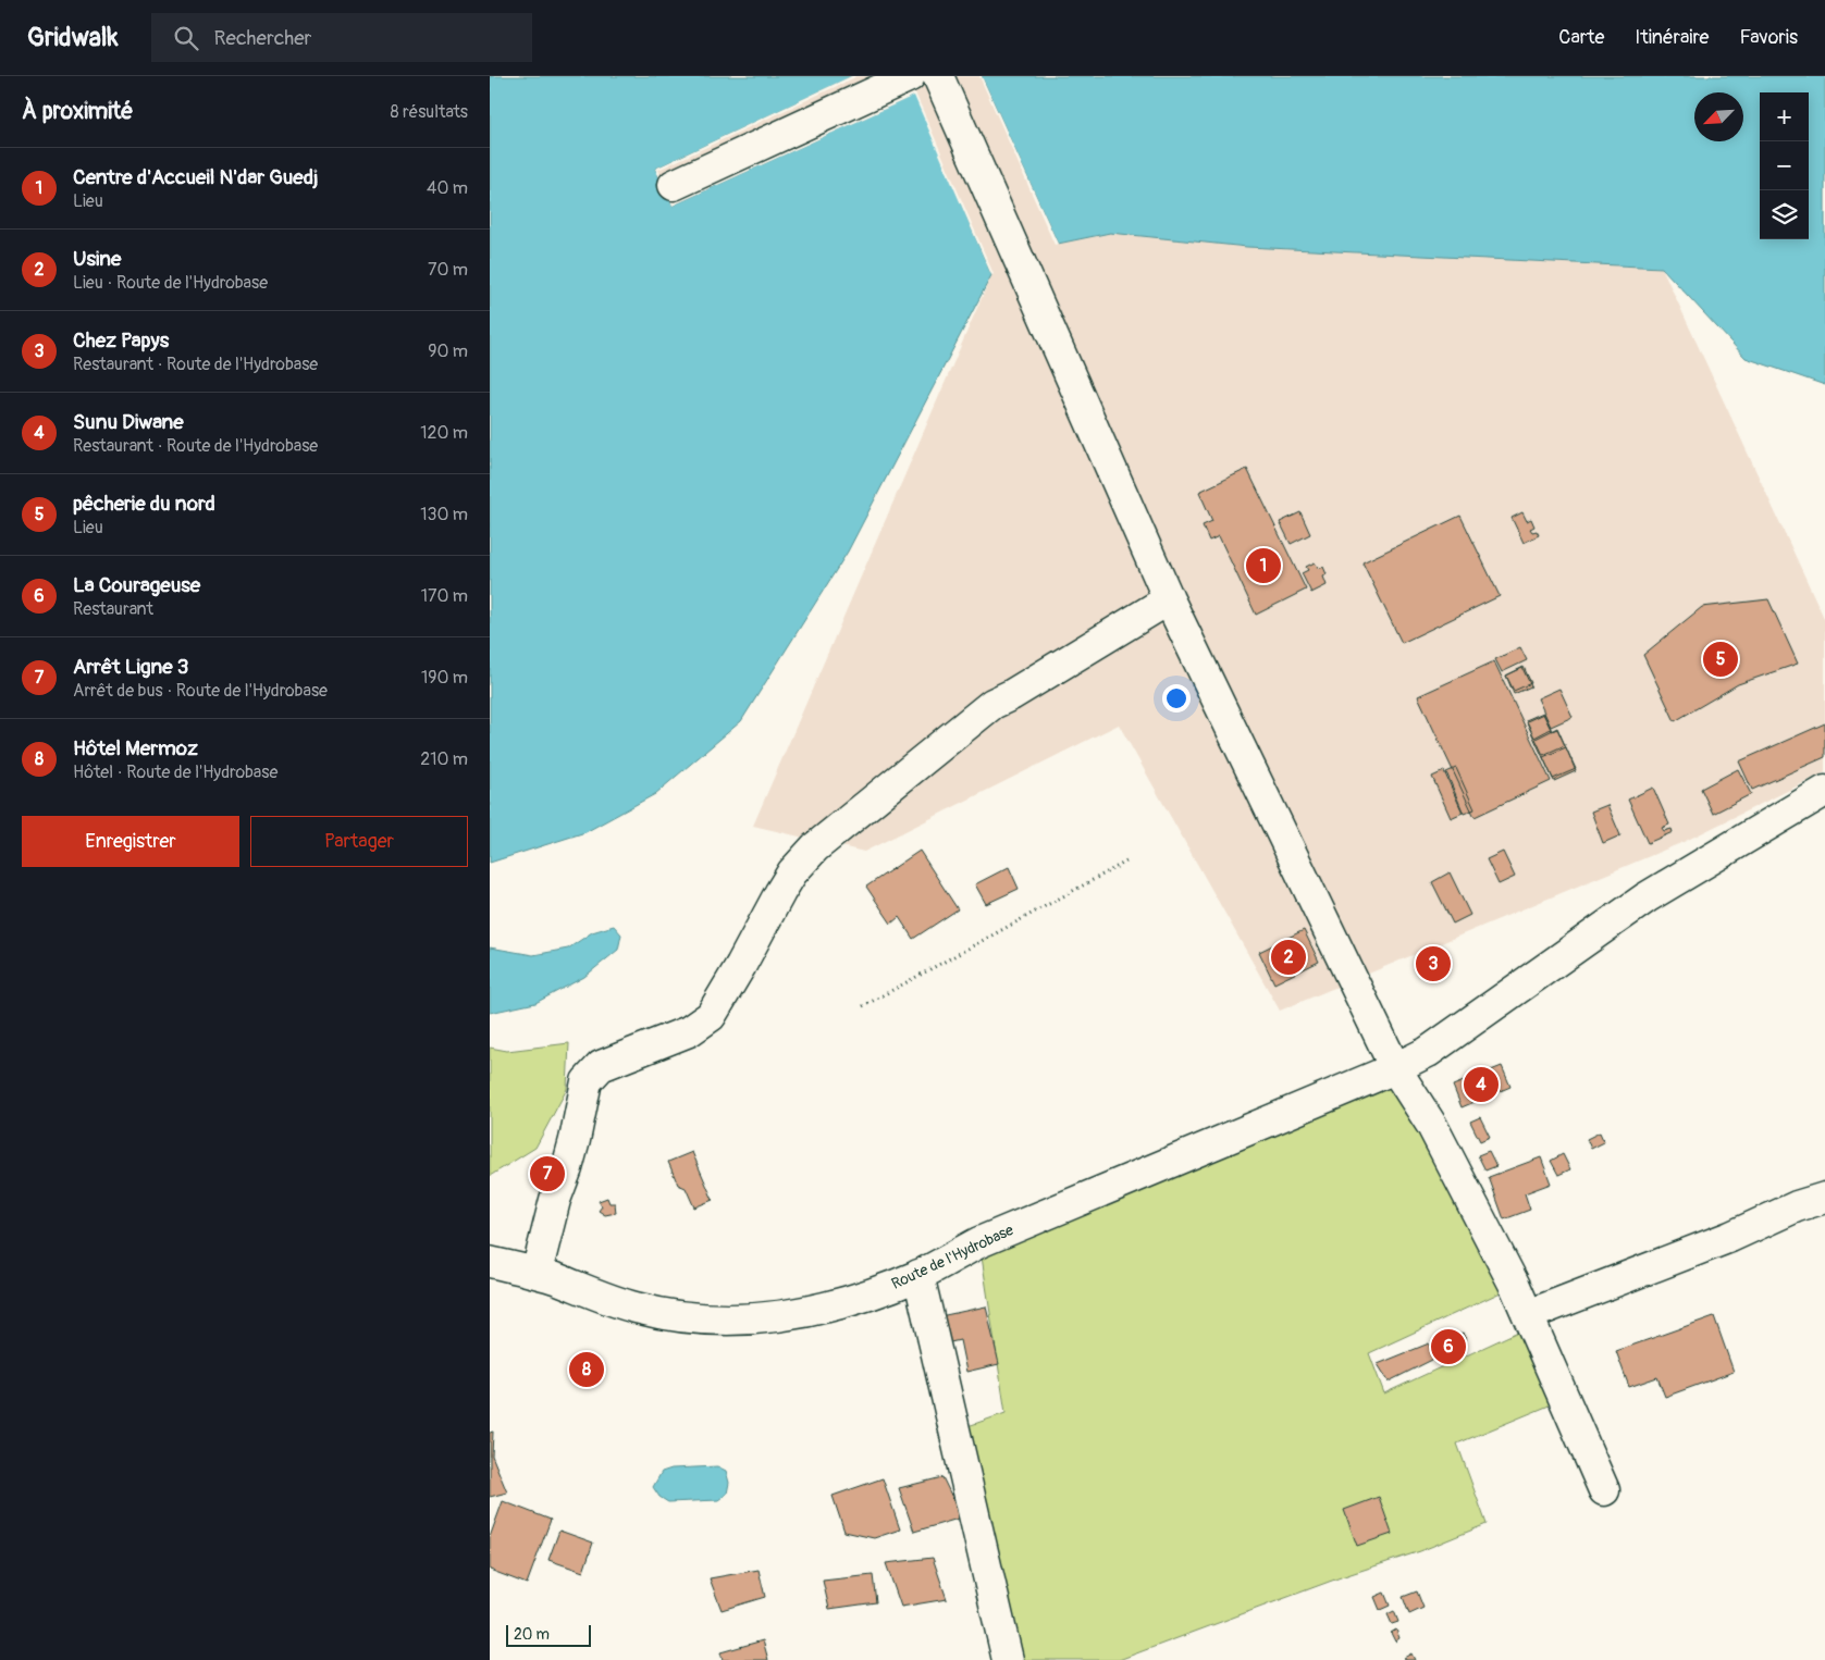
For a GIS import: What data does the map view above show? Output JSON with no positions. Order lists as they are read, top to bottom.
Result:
{
  "streets": {
    "street": ["Route de l'Hydrobase"]
  },
  "scale_bar": "20 m",
  "north": "bottom left",
  "page": {
    "header": "Gridwalk",
    "search": "Rechercher",
    "nav": ["Carte", "Itinéraire", "Favoris"],
    "heading": ["À proximité", "8 résultats"],
    "map_buttons": ["+", "−"],
    "list": [
      {
        "mark": "1",
        "name": "Centre d'Accueil N'dar Guedj",
        "note": "Lieu",
        "value": "40 m"
      },
      {
        "mark": "2",
        "name": "Usine",
        "note": "Lieu · Route de l'Hydrobase",
        "value": "70 m"
      },
      {
        "mark": "3",
        "name": "Chez Papys",
        "note": "Restaurant · Route de l'Hydrobase",
        "value": "90 m"
      },
      {
        "mark": "4",
        "name": "Sunu Diwane",
        "note": "Restaurant · Route de l'Hydrobase",
        "value": "120 m"
      },
      {
        "mark": "5",
        "name": "pêcherie du nord",
        "note": "Lieu",
        "value": "130 m"
      },
      {
        "mark": "6",
        "name": "La Courageuse",
        "note": "Restaurant",
        "value": "170 m"
      },
      {
        "mark": "7",
        "name": "Arrêt Ligne 3",
        "note": "Arrêt de bus · Route de l'Hydrobase",
        "value": "190 m"
      },
      {
        "mark": "8",
        "name": "Hôtel Mermoz",
        "note": "Hôtel · Route de l'Hydrobase",
        "value": "210 m"
      }
    ],
    "pins": [
      "1",
      "5",
      "2",
      "3",
      "4",
      "7",
      "6",
      "8"
    ],
    "buttons": ["Enregistrer", "Partager"],
    "scale": "20 m"
  }
}
